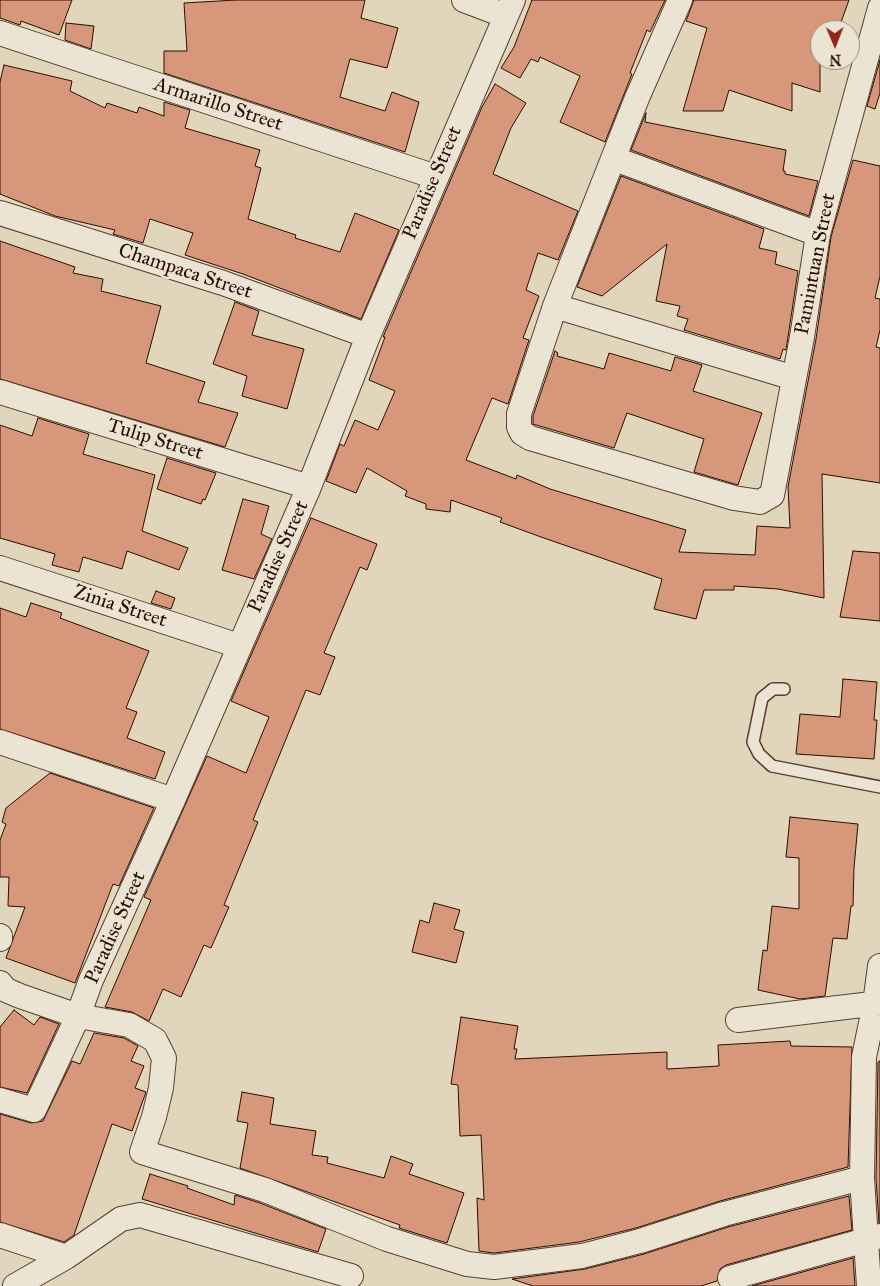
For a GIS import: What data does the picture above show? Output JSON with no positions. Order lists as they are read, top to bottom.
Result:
{
  "streets": {
    "street": [
      "Armarillo Street",
      "Paradise Street",
      "Pamintuan Street",
      "Champaca Street",
      "Tulip Street",
      "Zinia Street"
    ]
  },
  "crossings": [
    ["Armarillo Street", "Paradise Street"],
    ["Paradise Street", "Champaca Street"],
    ["Paradise Street", "Tulip Street"],
    ["Paradise Street", "Zinia Street"]
  ],
  "north": "bottom"
}
